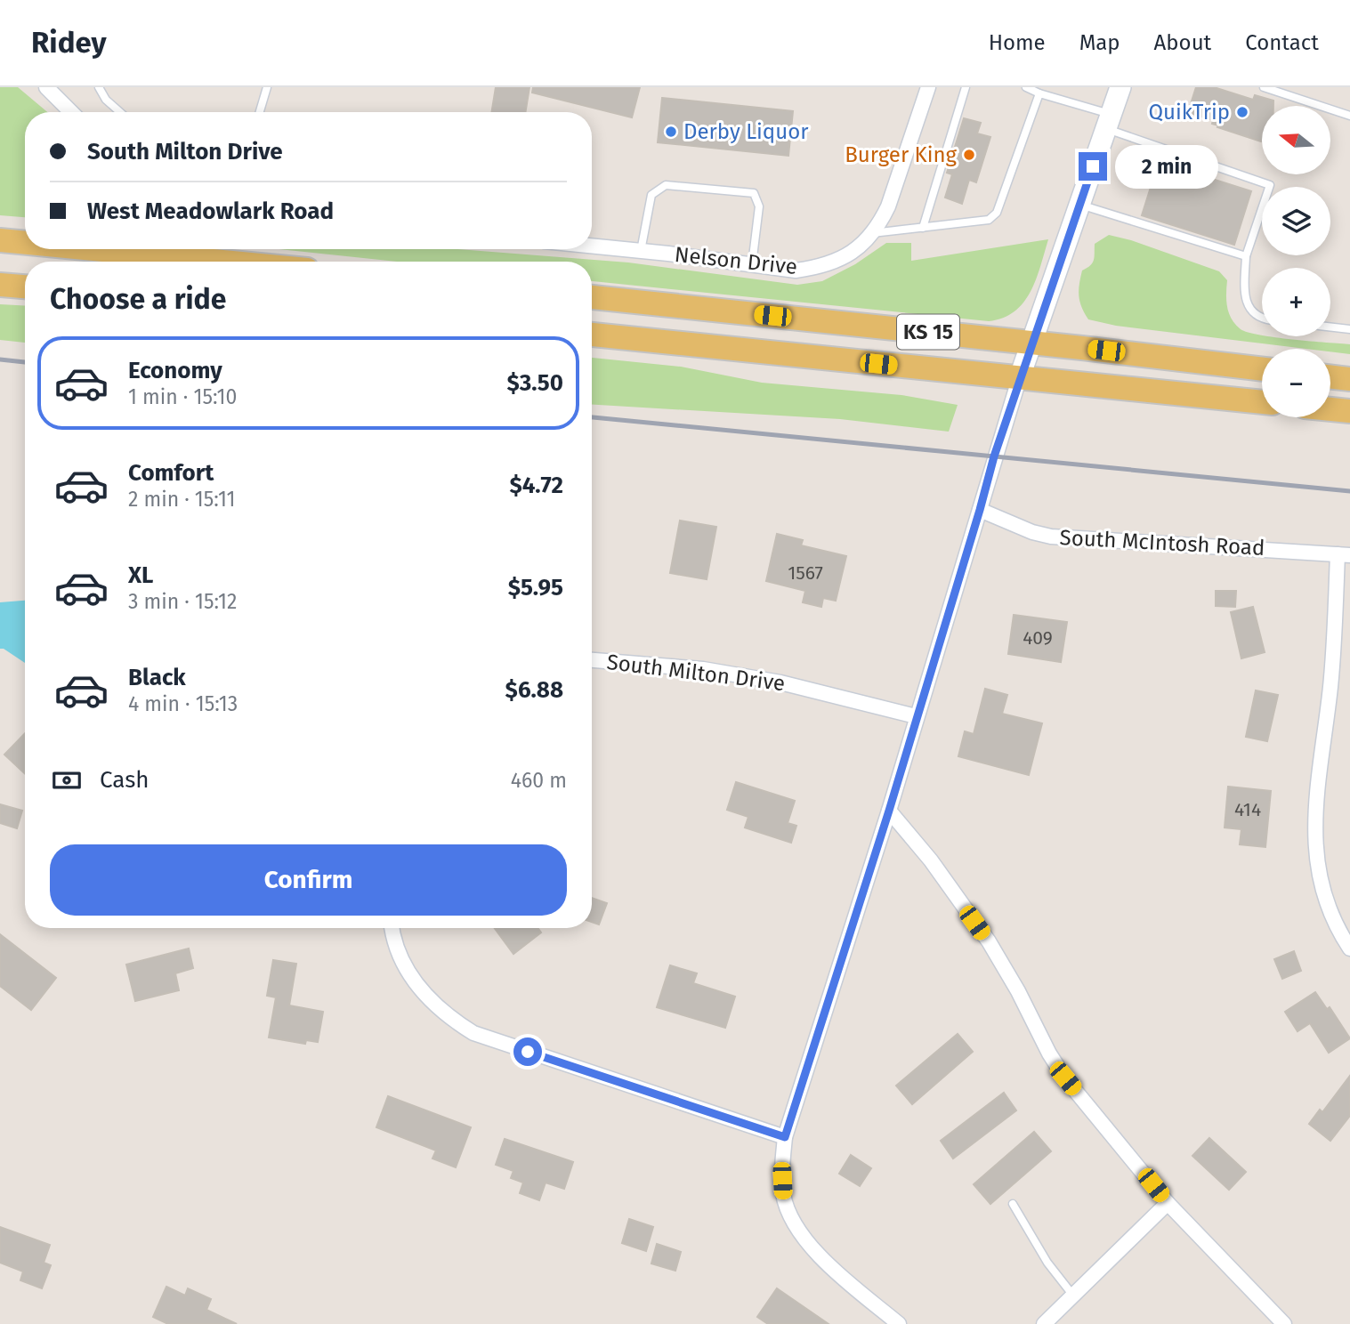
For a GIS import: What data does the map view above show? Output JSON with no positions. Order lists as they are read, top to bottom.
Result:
{
  "streets": {
    "main road": ["KS 15"],
    "street": ["Nelson Drive", "South McIntosh Road", "South Milton Drive"]
  },
  "places": ["QuikTrip", "Derby Liquor", "Burger King"],
  "house_numbers": ["1567", "409", "414"],
  "north": "left",
  "page": {
    "header": "Ridey",
    "nav": [
      "Home",
      "Map",
      "About",
      "Contact"
    ],
    "map_buttons": ["+", "−"],
    "banner": ["South Milton Drive", "West Meadowlark Road"],
    "bubble": "2 min",
    "heading": "Choose a ride",
    "list": [
      {
        "name": "Economy",
        "note": "1 min · 15:10",
        "value": "$3.50"
      },
      {
        "name": "Comfort",
        "note": "2 min · 15:11",
        "value": "$4.72"
      },
      {
        "name": "XL",
        "note": "3 min · 15:12",
        "value": "$5.95"
      },
      {
        "name": "Black",
        "note": "4 min · 15:13",
        "value": "$6.88"
      }
    ],
    "pay": ["Cash", "460 m"],
    "buttons": "Confirm"
  }
}
